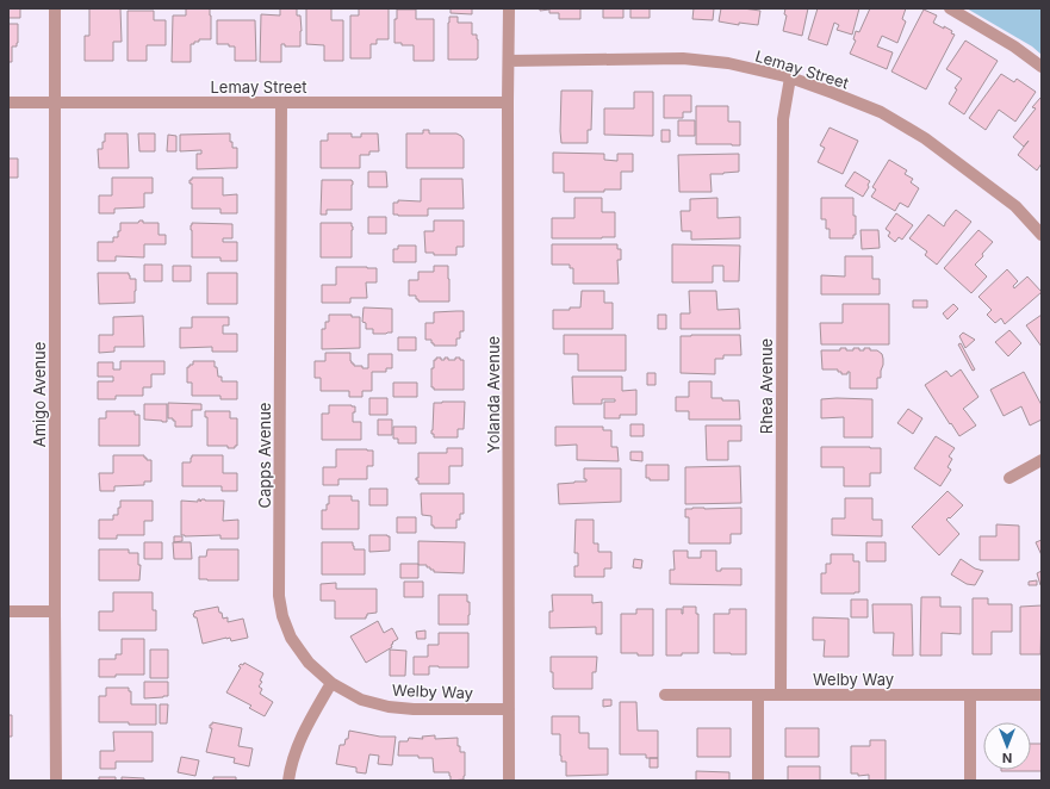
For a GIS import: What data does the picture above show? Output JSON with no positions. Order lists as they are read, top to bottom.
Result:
{
  "streets": {
    "street": [
      "Lemay Street",
      "Rhea Avenue",
      "Amigo Avenue",
      "Yolanda Avenue",
      "Capps Avenue",
      "Welby Way"
    ]
  },
  "crossings": [
    ["Lemay Street", "Rhea Avenue"],
    ["Lemay Street", "Amigo Avenue"],
    ["Lemay Street", "Yolanda Avenue"],
    ["Lemay Street", "Capps Avenue"],
    ["Rhea Avenue", "Welby Way"],
    ["Yolanda Avenue", "Welby Way"],
    ["Capps Avenue", "Welby Way"]
  ],
  "north": "bottom"
}
